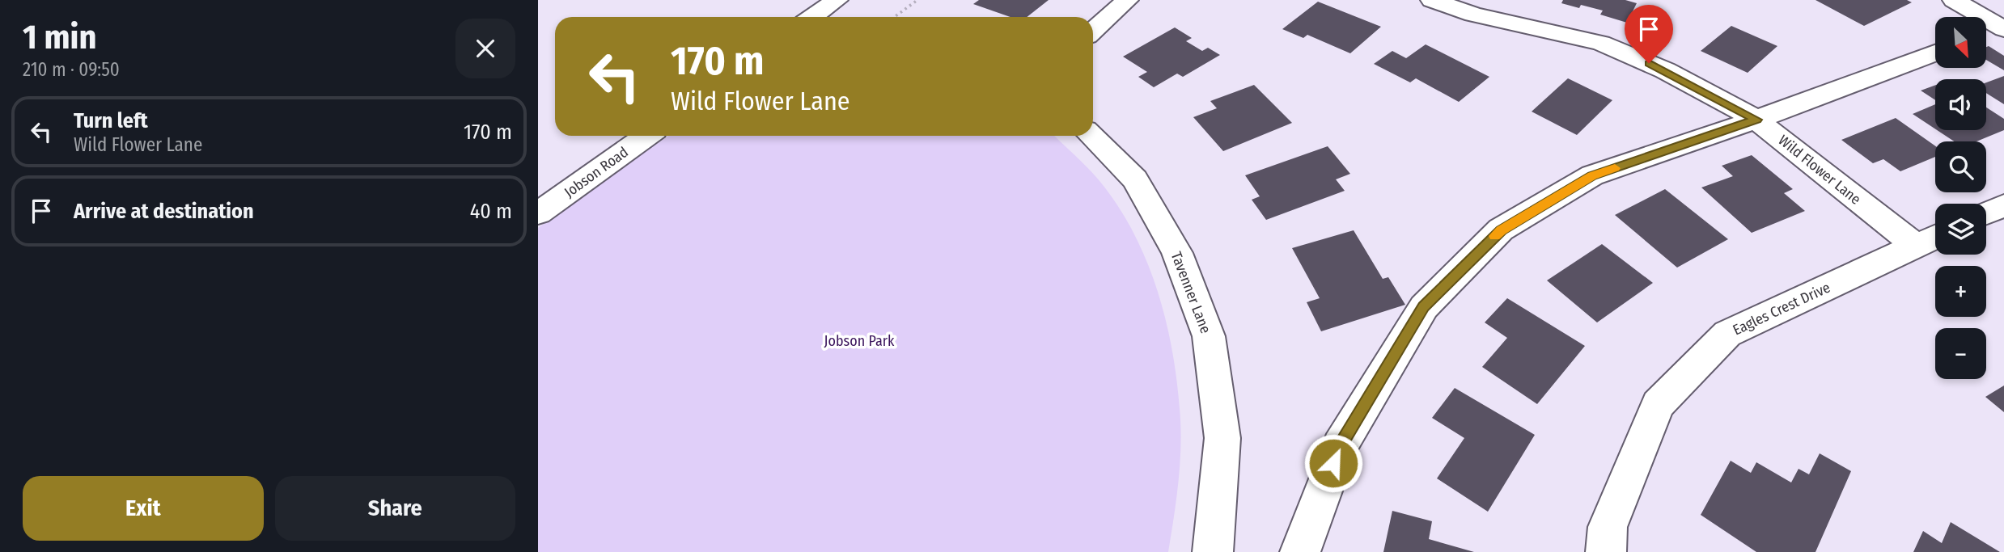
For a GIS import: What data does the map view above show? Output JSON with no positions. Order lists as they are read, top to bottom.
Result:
{
  "streets": {
    "street": [
      "Wild Flower Lane",
      "Jobson Road",
      "Tavenner Lane",
      "Eagles Crest Drive"
    ]
  },
  "crossings": [
    ["Wild Flower Lane", "Eagles Crest Drive"]
  ],
  "parks": ["Jobson Park"],
  "north": "bottom right",
  "page": {
    "heading": ["1 min", "210 m · 09:50"],
    "map_buttons": ["+", "−"],
    "turn": ["170 m", "Wild Flower Lane"],
    "list": [
      {
        "name": "Turn left",
        "note": "Wild Flower Lane",
        "value": "170 m"
      },
      {
        "name": "Arrive at destination",
        "value": "40 m"
      }
    ],
    "buttons": ["Exit", "Share"]
  }
}
